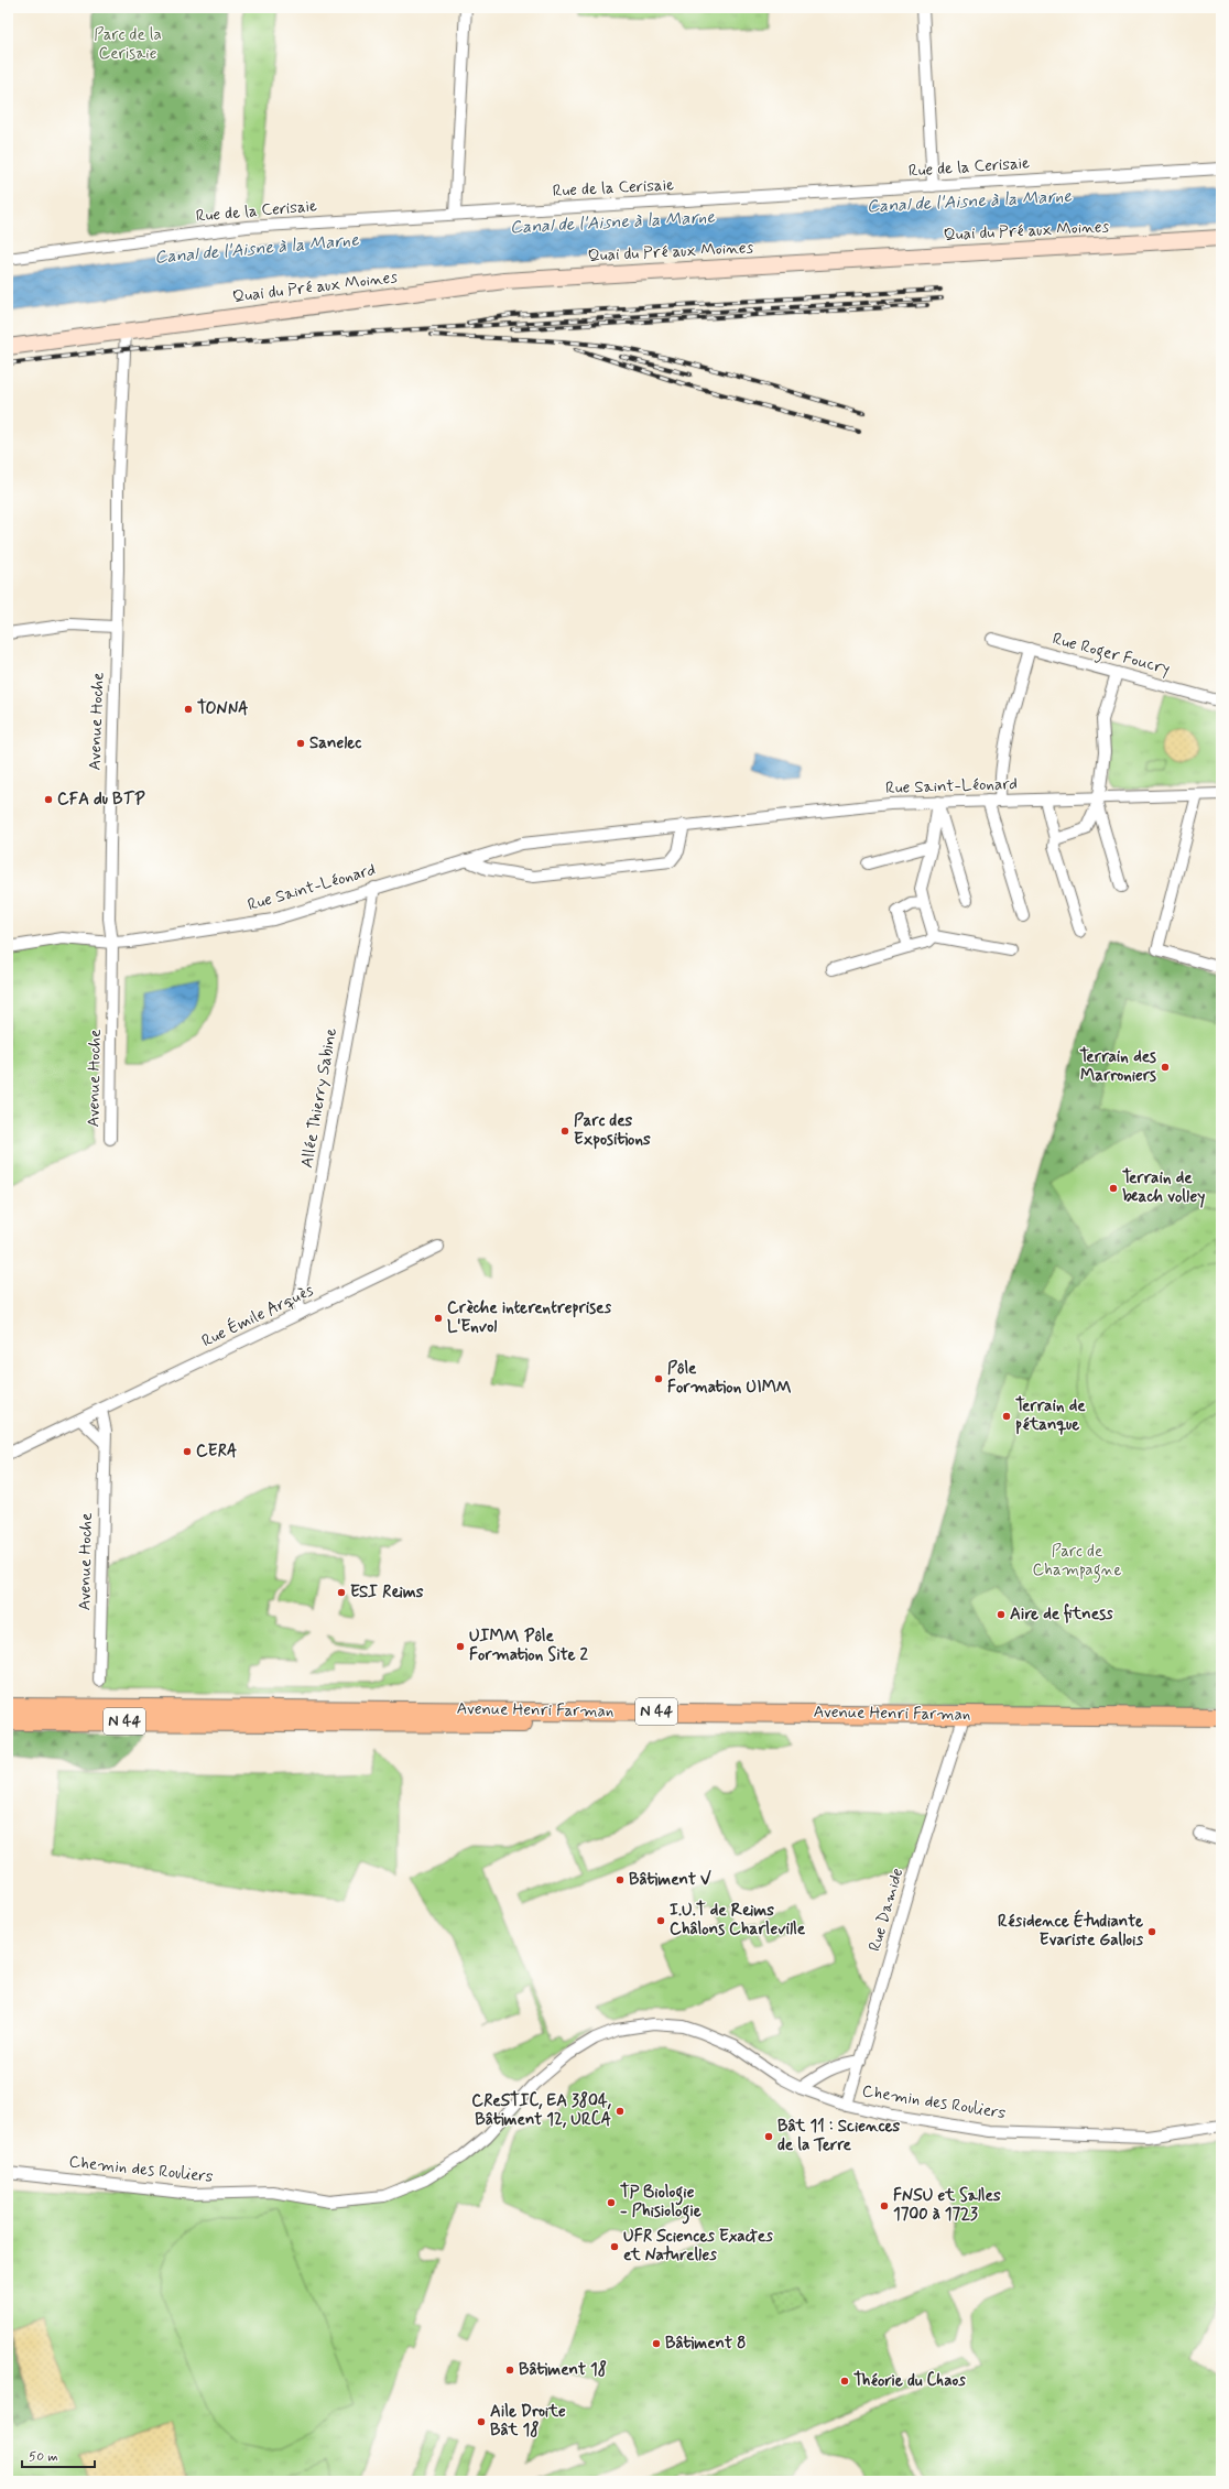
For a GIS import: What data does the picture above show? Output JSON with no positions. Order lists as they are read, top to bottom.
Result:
{
  "streets": {
    "main road": ["Avenue Henri Farman", "N 44"],
    "street": [
      "Rue de la Cerisaie",
      "Quai du Pré aux Moines",
      "Rue Roger Foucry",
      "Avenue Hoche",
      "Rue Saint-Léonard",
      "Allée Thierry Sabine",
      "Rue Émile Arquès",
      "Rue Damide",
      "Chemin des Rouliers"
    ]
  },
  "crossings": [
    ["Quai du Pré aux Moines", "Avenue Hoche"],
    ["Avenue Hoche", "Rue Saint-Léonard"],
    ["Avenue Hoche", "Rue Émile Arquès"],
    ["Rue Saint-Léonard", "Allée Thierry Sabine"],
    ["Allée Thierry Sabine", "Rue Émile Arquès"],
    ["Avenue Henri Farman", "Rue Damide"],
    ["Rue Damide", "Chemin des Rouliers"]
  ],
  "water": ["Canal de l'Aisne à la Marne"],
  "parks": ["Parc de la Cerisaie", "Parc de Champagne"],
  "places": [
    "TONNA",
    "Sanelec",
    "CFA du BTP",
    "Terrain des Marroniers",
    "Parc des Expositions",
    "Terrain de beach volley",
    "Crèche interentreprises L'Envol",
    "Pôle Formation UIMM",
    "Terrain de pétanque",
    "CERA",
    "ESI Reims",
    "Aire de fitness",
    "UIMM Pôle Formation Site 2",
    "Bâtiment V",
    "I.U.T de Reims Châlons Charleville",
    "Résidence Étudiante Evariste Gallois",
    "CReSTIC, EA 3804, Bâtiment 12, URCA",
    "Bât 11 : Sciences de la Terre",
    "TP Biologie - Phisiologie",
    "FNSU et Salles 1700 à 1723",
    "UFR Sciences Exactes et Naturelles",
    "Bâtiment 8",
    "Bâtiment 18",
    "Théorie du Chaos",
    "Aile Droite Bât 18"
  ],
  "scale_bar": "50 m"
}
